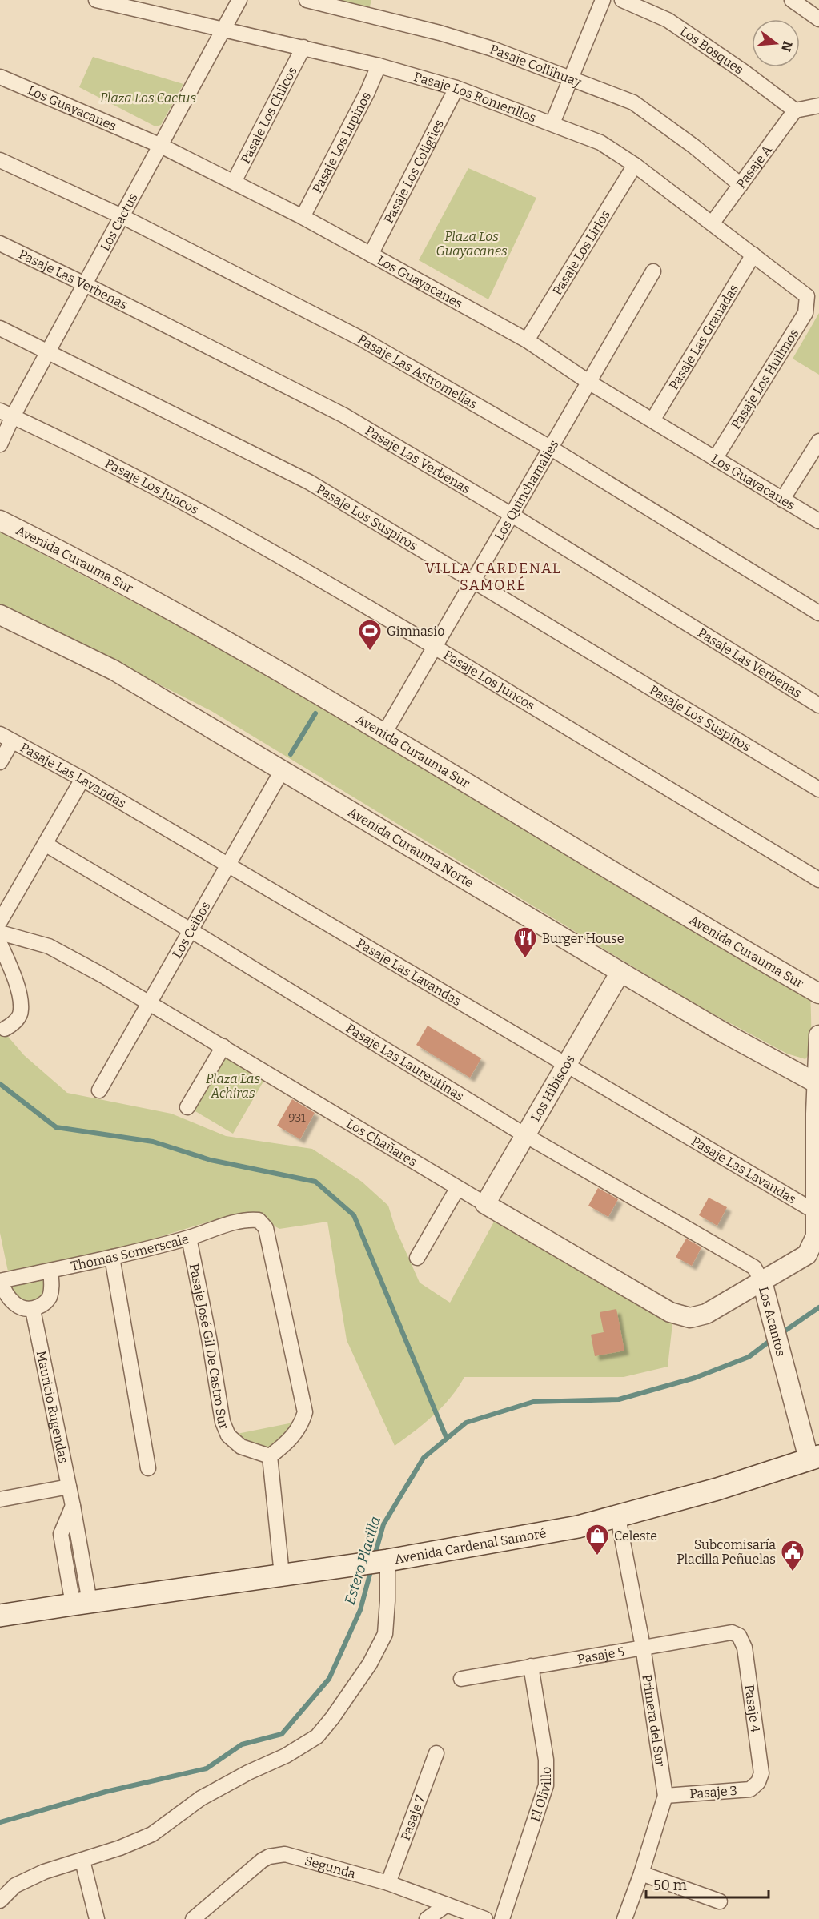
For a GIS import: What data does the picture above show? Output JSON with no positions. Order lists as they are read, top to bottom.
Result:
{
  "streets": {
    "main road": ["Avenida Cardenal Samoré"],
    "street": [
      "Los Bosques",
      "Pasaje Collihuay",
      "Pasaje Los Romerillos",
      "Los Guayacanes",
      "Pasaje Los Chilcos",
      "Pasaje Los Lupinos",
      "Pasaje A",
      "Pasaje Los Coligües",
      "Los Cactus",
      "Pasaje Los Lirios",
      "Pasaje Las Verbenas",
      "Pasaje Las Granadas",
      "Pasaje Las Astromelias",
      "Pasaje Los Huilmos",
      "Pasaje Los Juncos",
      "Los Quinchamalies",
      "Pasaje Los Suspiros",
      "Avenida Curauma Sur",
      "Pasaje Las Lavandas",
      "Avenida Curauma Norte",
      "Los Ceibos",
      "Pasaje Las Laurentinas",
      "Los Hibiscos",
      "Los Chañares",
      "Thomas Somerscale",
      "Los Acantos",
      "Pasaje José Gil De Castro Sur",
      "Mauricio Rugendas",
      "Pasaje 5",
      "Pasaje 4",
      "Primera del Sur",
      "Pasaje 3",
      "El Olivillo",
      "Pasaje 7",
      "Segunda"
    ]
  },
  "crossings": [
    ["Los Bosques", "Pasaje A"],
    ["Pasaje Collihuay", "Pasaje A"],
    ["Pasaje Los Romerillos", "Pasaje Los Chilcos"],
    ["Pasaje Los Romerillos", "Pasaje Los Lupinos"],
    ["Pasaje Los Romerillos", "Pasaje A"],
    ["Pasaje Los Romerillos", "Pasaje Los Coligües"],
    ["Pasaje Los Romerillos", "Los Cactus"],
    ["Pasaje Los Romerillos", "Pasaje Los Lirios"],
    ["Pasaje Los Romerillos", "Pasaje Las Granadas"],
    ["Pasaje Los Romerillos", "Pasaje Los Huilmos"],
    ["Los Guayacanes", "Pasaje Los Chilcos"],
    ["Los Guayacanes", "Pasaje Los Lupinos"],
    ["Los Guayacanes", "Pasaje Los Coligües"],
    ["Los Guayacanes", "Los Cactus"],
    ["Los Guayacanes", "Pasaje Los Lirios"],
    ["Los Guayacanes", "Pasaje Las Granadas"],
    ["Los Guayacanes", "Pasaje Los Huilmos"],
    ["Los Guayacanes", "Los Quinchamalies"],
    ["Los Cactus", "Pasaje Las Verbenas"],
    ["Los Cactus", "Pasaje Las Astromelias"],
    ["Los Cactus", "Pasaje Los Juncos"],
    ["Los Cactus", "Pasaje Los Suspiros"],
    ["Pasaje Las Verbenas", "Los Quinchamalies"],
    ["Pasaje Las Astromelias", "Los Quinchamalies"],
    ["Pasaje Los Juncos", "Los Quinchamalies"],
    ["Los Quinchamalies", "Pasaje Los Suspiros"],
    ["Los Quinchamalies", "Avenida Curauma Sur"],
    ["Pasaje Las Lavandas", "Los Ceibos"],
    ["Pasaje Las Lavandas", "Los Hibiscos"],
    ["Pasaje Las Lavandas", "Los Acantos"],
    ["Avenida Curauma Norte", "Los Ceibos"],
    ["Avenida Curauma Norte", "Los Hibiscos"],
    ["Avenida Curauma Norte", "Los Acantos"],
    ["Los Ceibos", "Pasaje Las Laurentinas"],
    ["Los Ceibos", "Los Chañares"],
    ["Pasaje Las Laurentinas", "Los Hibiscos"],
    ["Pasaje Las Laurentinas", "Los Chañares"],
    ["Pasaje Las Laurentinas", "Los Acantos"],
    ["Los Hibiscos", "Los Chañares"],
    ["Los Chañares", "Los Acantos"],
    ["Thomas Somerscale", "Pasaje José Gil De Castro Sur"],
    ["Los Acantos", "Avenida Cardenal Samoré"],
    ["Mauricio Rugendas", "Avenida Cardenal Samoré"],
    ["Avenida Cardenal Samoré", "Primera del Sur"],
    ["Pasaje 5", "Pasaje 4"],
    ["Pasaje 5", "Primera del Sur"],
    ["Pasaje 5", "El Olivillo"],
    ["Pasaje 4", "Pasaje 3"],
    ["Primera del Sur", "Pasaje 3"],
    ["Pasaje 7", "Segunda"]
  ],
  "districts": ["VILLA CARDENAL SAMORÉ"],
  "water": ["Estero Placilla"],
  "parks": ["Plaza Los Cactus", "Plaza Los Guayacanes", "Plaza Las Achiras"],
  "places": {
    "sports": ["Gimnasio"],
    "restaurant": ["Burger House"],
    "shop": ["Celeste"],
    "public building": ["Subcomisaría Placilla Peñuelas"]
  },
  "house_numbers": ["931"],
  "scale_bar": "50 m",
  "north": "right"
}
